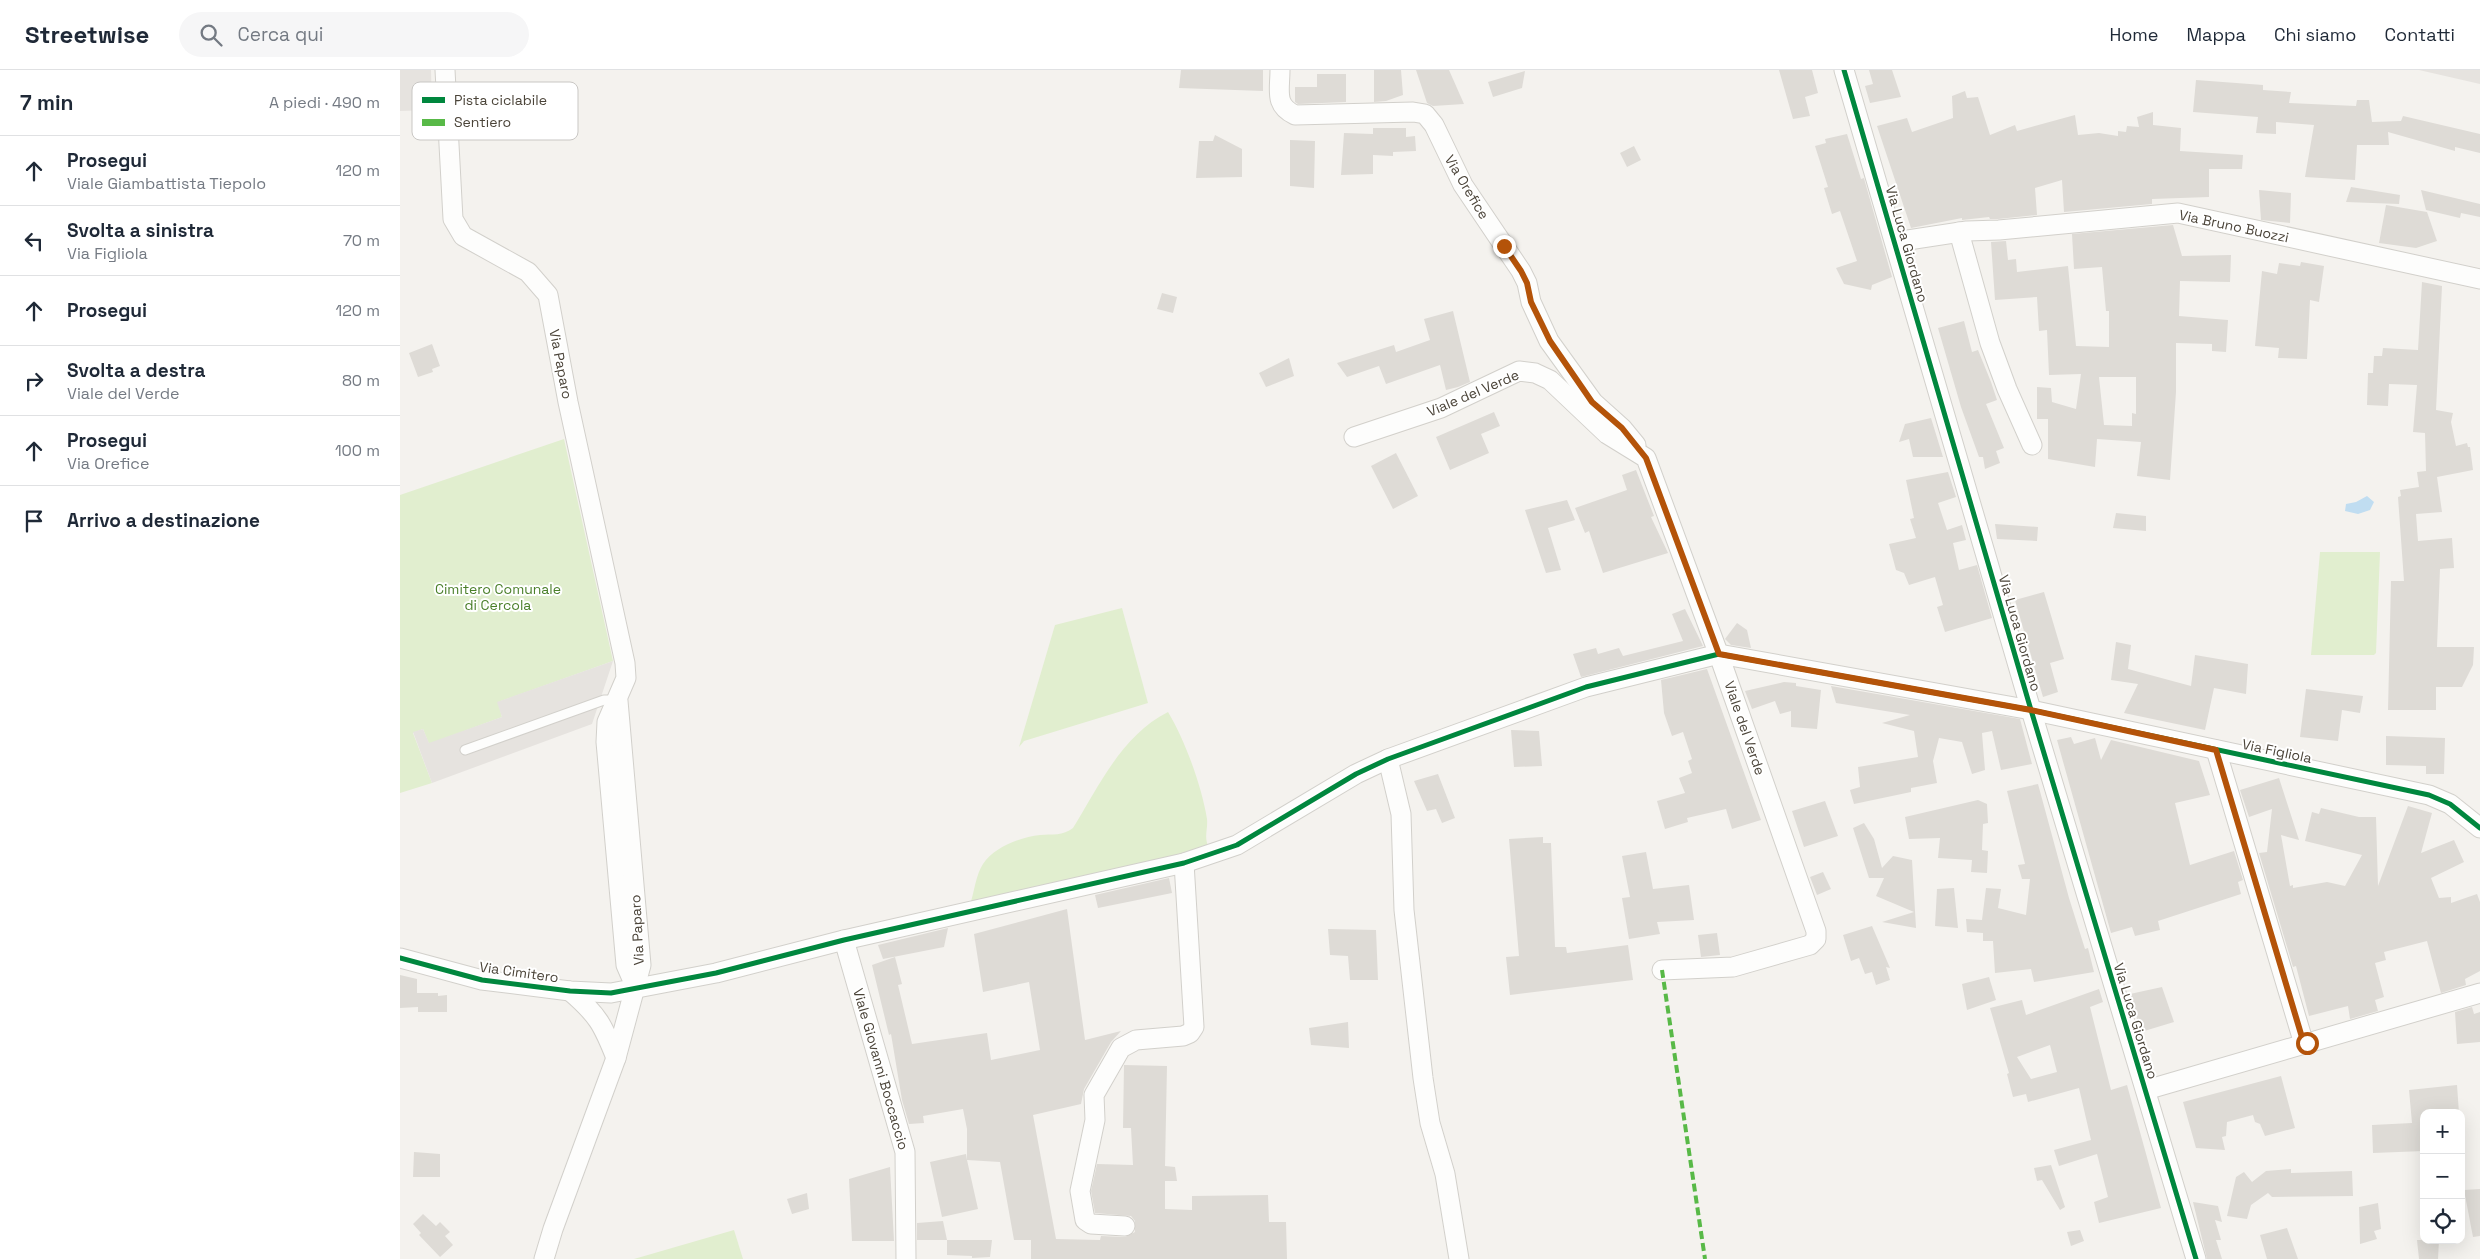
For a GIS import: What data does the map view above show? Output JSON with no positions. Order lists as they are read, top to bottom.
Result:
{
  "streets": {
    "street": [
      "Via Orefice",
      "Via Bruno Buozzi",
      "Via Luca Giordano",
      "Via Paparo",
      "Viale del Verde",
      "Via Figliola",
      "Via Cimitero",
      "Viale Giovanni Boccaccio"
    ]
  },
  "crossings": [
    ["Via Orefice", "Viale del Verde"],
    ["Via Bruno Buozzi", "Via Luca Giordano"],
    ["Via Luca Giordano", "Via Figliola"],
    ["Via Paparo", "Via Cimitero"],
    ["Viale del Verde", "Via Figliola"],
    ["Viale del Verde", "Via Cimitero"],
    ["Via Figliola", "Via Cimitero"],
    ["Via Cimitero", "Viale Giovanni Boccaccio"]
  ],
  "parks": ["Cimitero Comunale di Cercola"],
  "legend": ["Pista ciclabile", "Sentiero"],
  "page": {
    "header": "Streetwise",
    "search": "Cerca qui",
    "nav": [
      "Home",
      "Mappa",
      "Chi siamo",
      "Contatti"
    ],
    "heading": ["7 min", "A piedi · 490 m"],
    "list": [
      ["Prosegui", "Viale Giambattista Tiepolo", "120 m"],
      ["Svolta a sinistra", "Via Figliola", "70 m"],
      ["Prosegui", "120 m"],
      ["Svolta a destra", "Viale del Verde", "80 m"],
      ["Prosegui", "Via Orefice", "100 m"],
      "Arrivo a destinazione"
    ],
    "map_buttons": ["+", "−"]
  }
}
